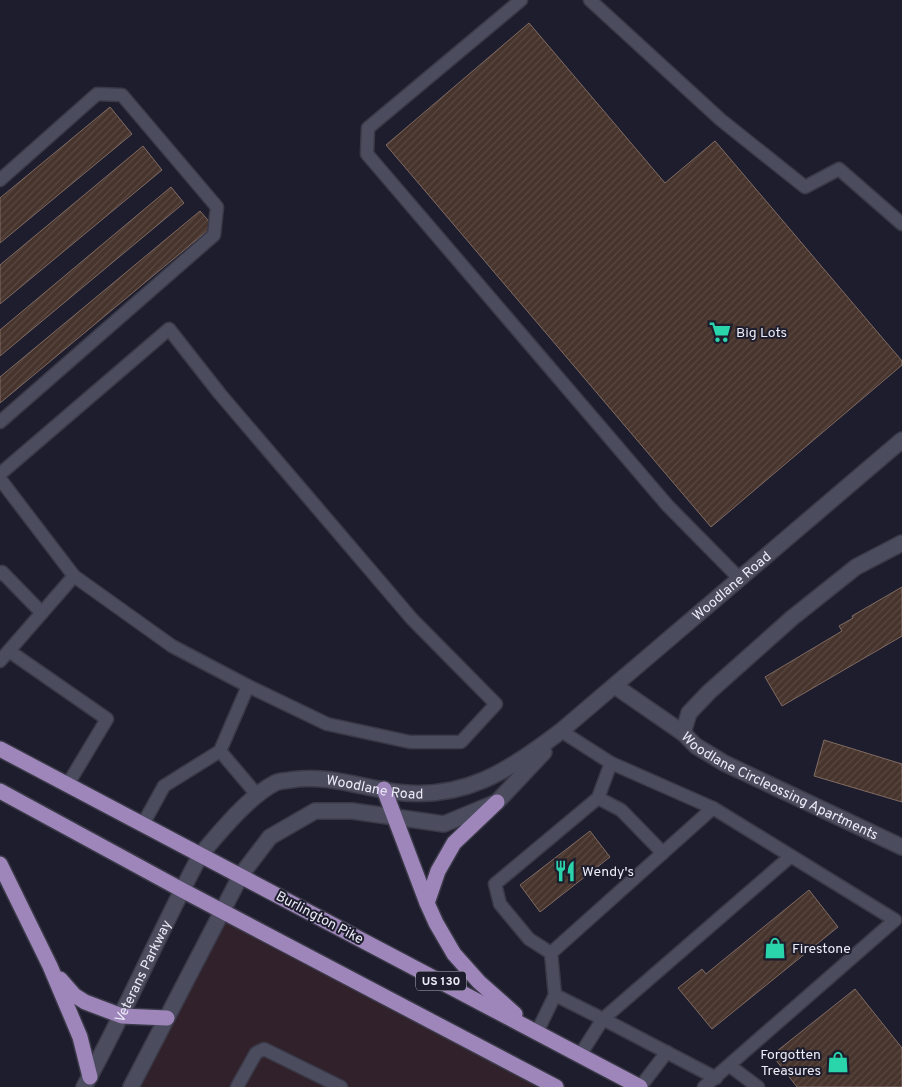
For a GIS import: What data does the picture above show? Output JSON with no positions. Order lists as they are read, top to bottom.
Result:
{
  "streets": {
    "highway": ["Burlington Pike", "US 130"],
    "street": ["Woodlane Road", "Woodlane Circleossing Apartments", "Veterans Parkway"]
  },
  "crossings": [
    ["Woodlane Road", "Burlington Pike"],
    ["Woodlane Road", "Veterans Parkway"],
    ["Burlington Pike", "Veterans Parkway"],
    ["Veterans Parkway", "US 130"]
  ],
  "places": {
    "supermarket": ["Big Lots"],
    "restaurant": ["Wendy's"],
    "shop": ["Firestone", "Forgotten Treasures"]
  }
}
